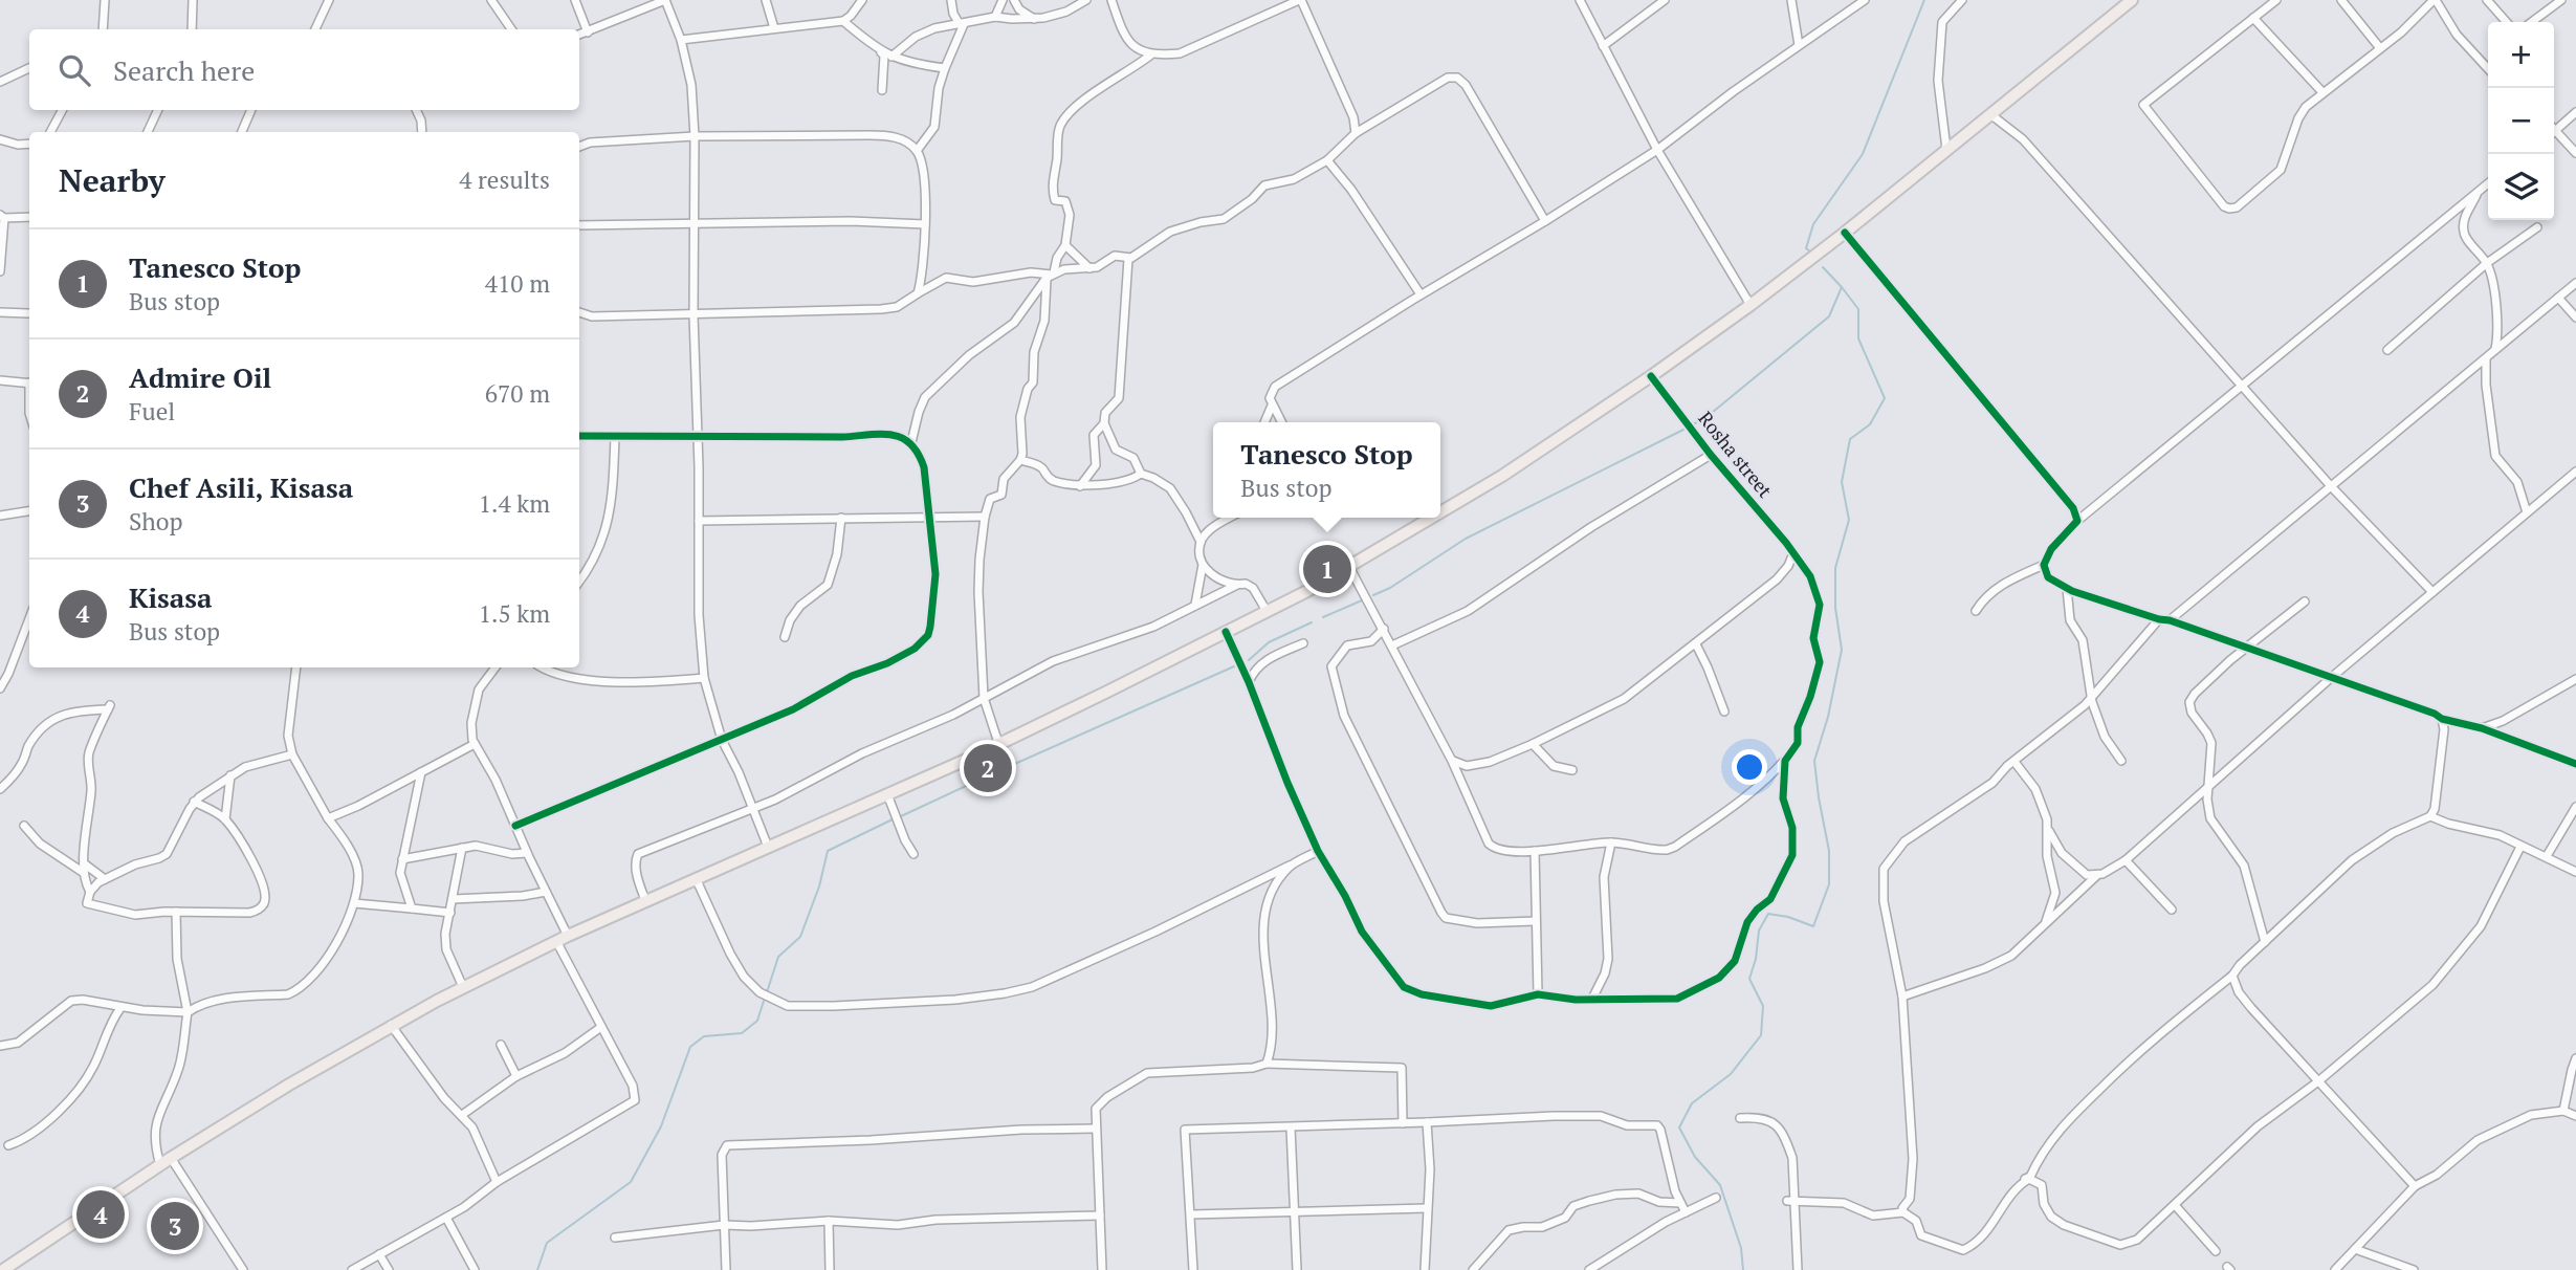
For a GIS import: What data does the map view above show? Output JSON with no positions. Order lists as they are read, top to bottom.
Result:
{
  "streets": {
    "street": ["Rosha street"]
  },
  "page": {
    "map_buttons": ["+", "−"],
    "search": "Search here",
    "heading": ["Nearby", "4 results"],
    "list": [
      {
        "mark": "1",
        "name": "Tanesco Stop",
        "note": "Bus stop",
        "value": "410 m"
      },
      {
        "mark": "2",
        "name": "Admire Oil",
        "note": "Fuel",
        "value": "670 m"
      },
      {
        "mark": "3",
        "name": "Chef Asili, Kisasa",
        "note": "Shop",
        "value": "1.4 km"
      },
      {
        "mark": "4",
        "name": "Kisasa",
        "note": "Bus stop",
        "value": "1.5 km"
      }
    ],
    "popup": ["Tanesco Stop", "Bus stop"],
    "pins": [
      "1",
      "2",
      "4",
      "3"
    ]
  }
}
